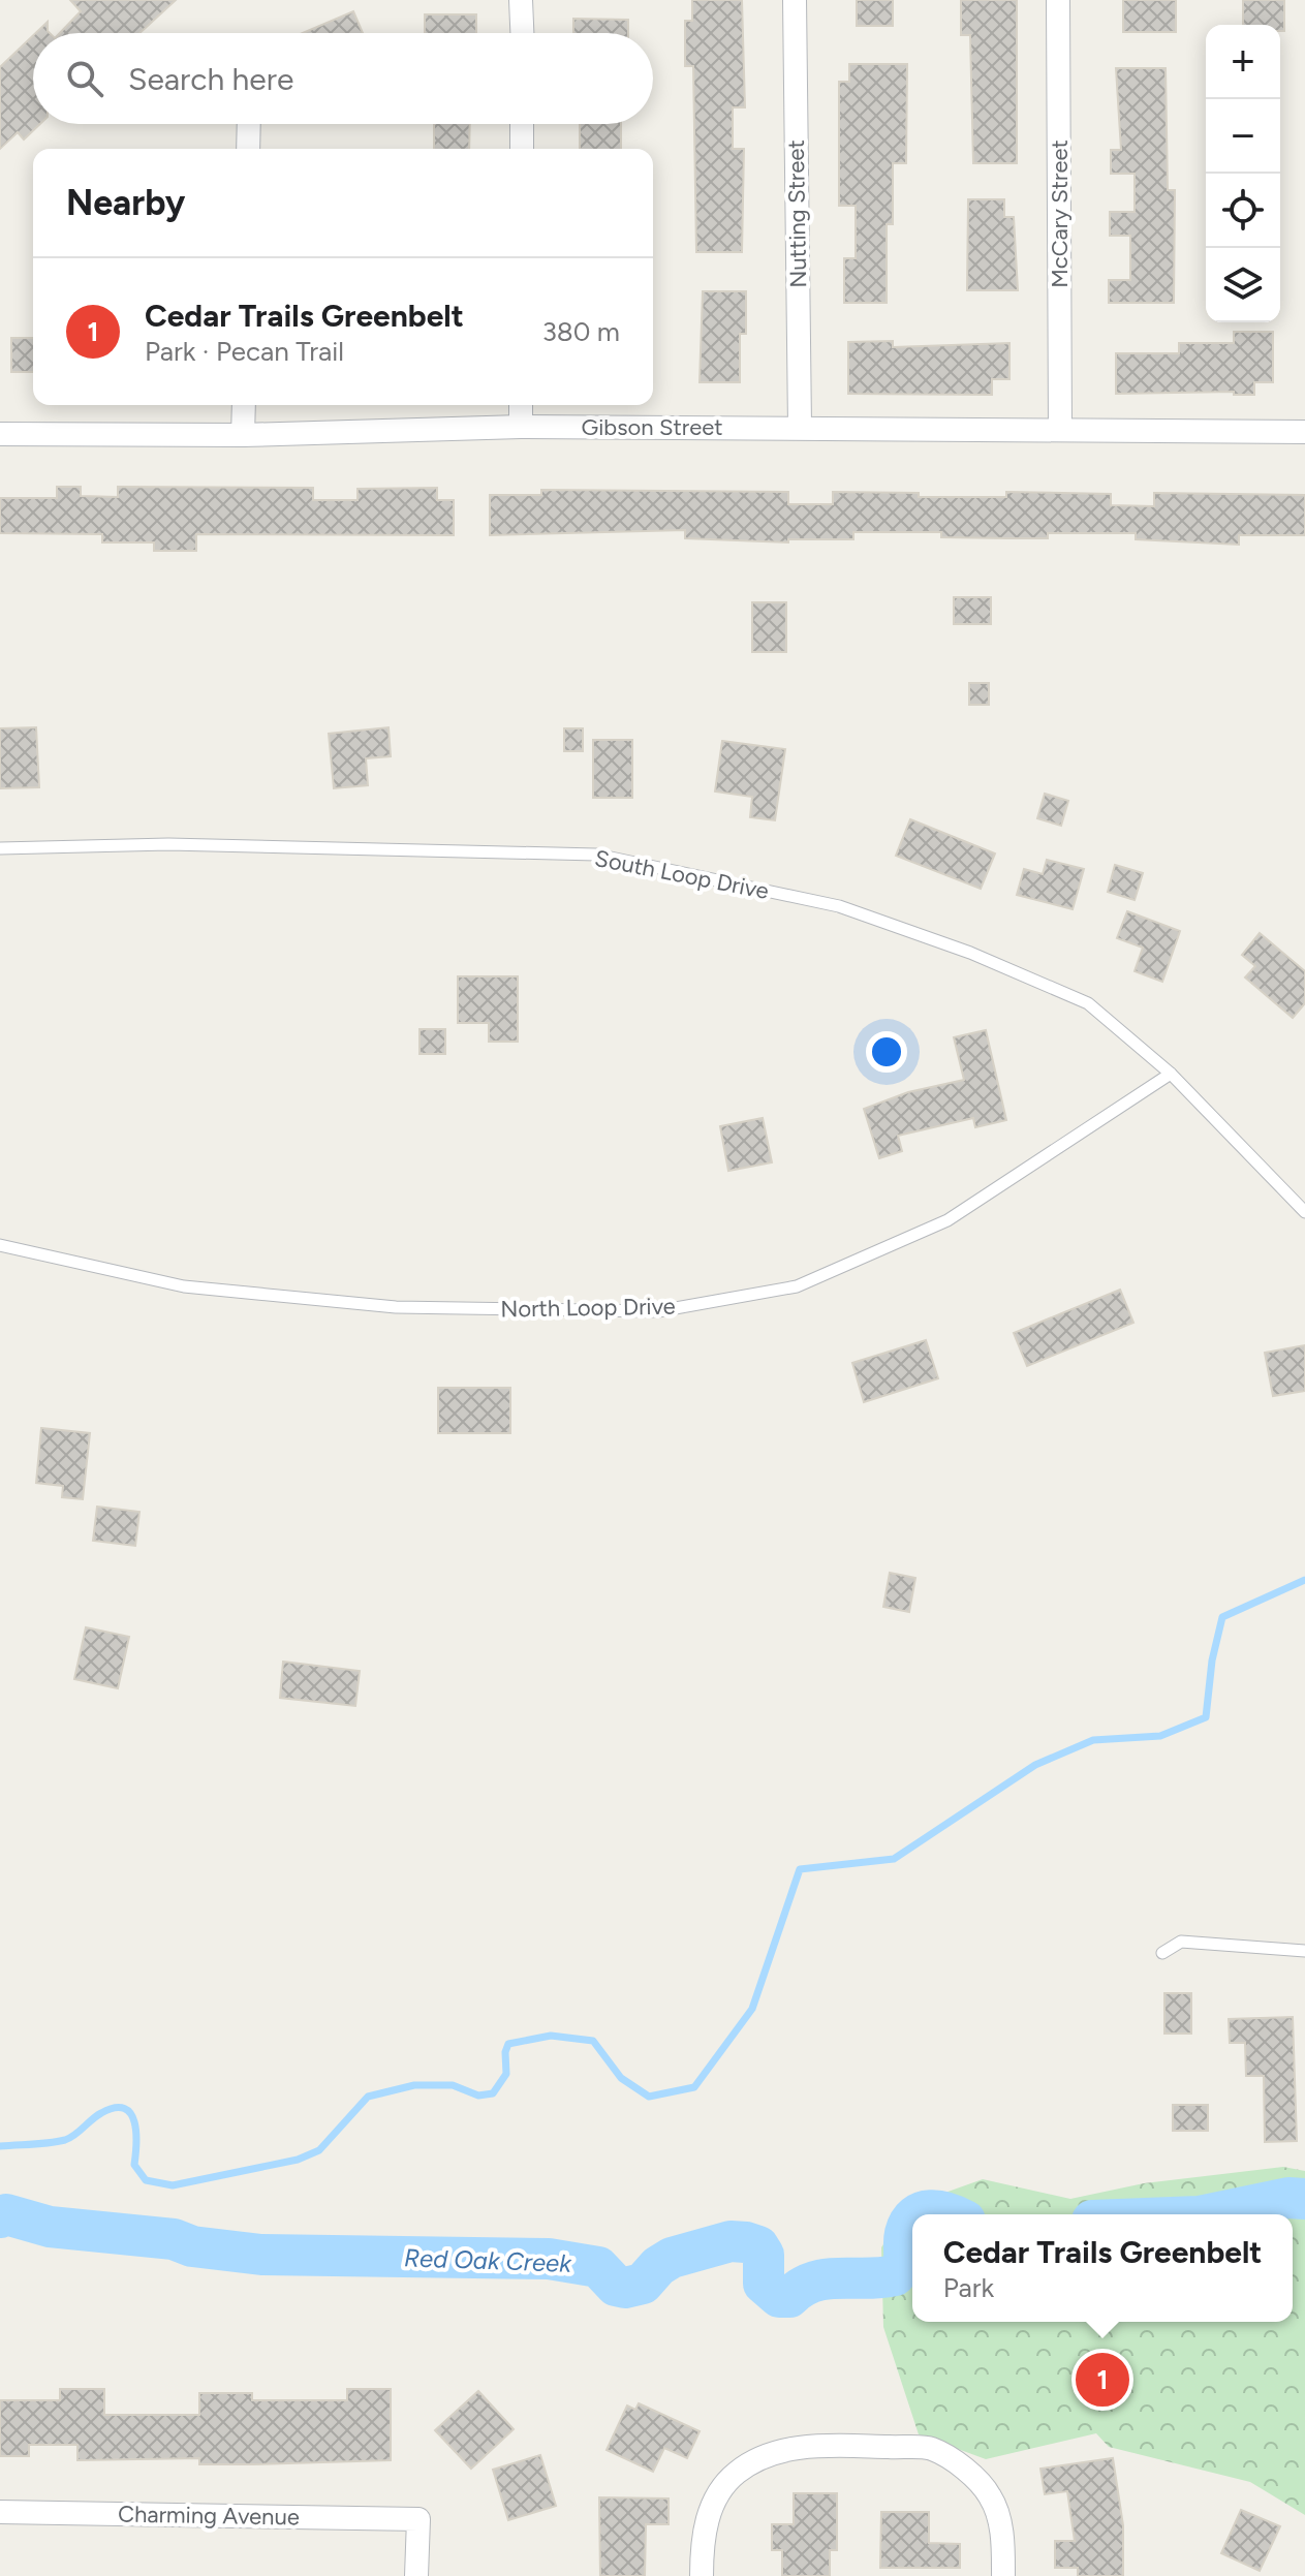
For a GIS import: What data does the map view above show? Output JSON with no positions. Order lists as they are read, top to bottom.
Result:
{
  "streets": {
    "street": [
      "Nutting Street",
      "McCary Street",
      "Gibson Street",
      "Charming Avenue"
    ],
    "lane": ["South Loop Drive", "North Loop Drive"]
  },
  "crossings": [
    ["Nutting Street", "Gibson Street"],
    ["McCary Street", "Gibson Street"],
    ["South Loop Drive", "North Loop Drive"]
  ],
  "water": ["Red Oak Creek"],
  "page": {
    "map_buttons": ["+", "−"],
    "search": "Search here",
    "heading": "Nearby",
    "list": [
      {
        "mark": "1",
        "name": "Cedar Trails Greenbelt",
        "note": "Park · Pecan Trail",
        "value": "380 m"
      }
    ],
    "popup": ["Cedar Trails Greenbelt", "Park"],
    "pins": "1"
  }
}
